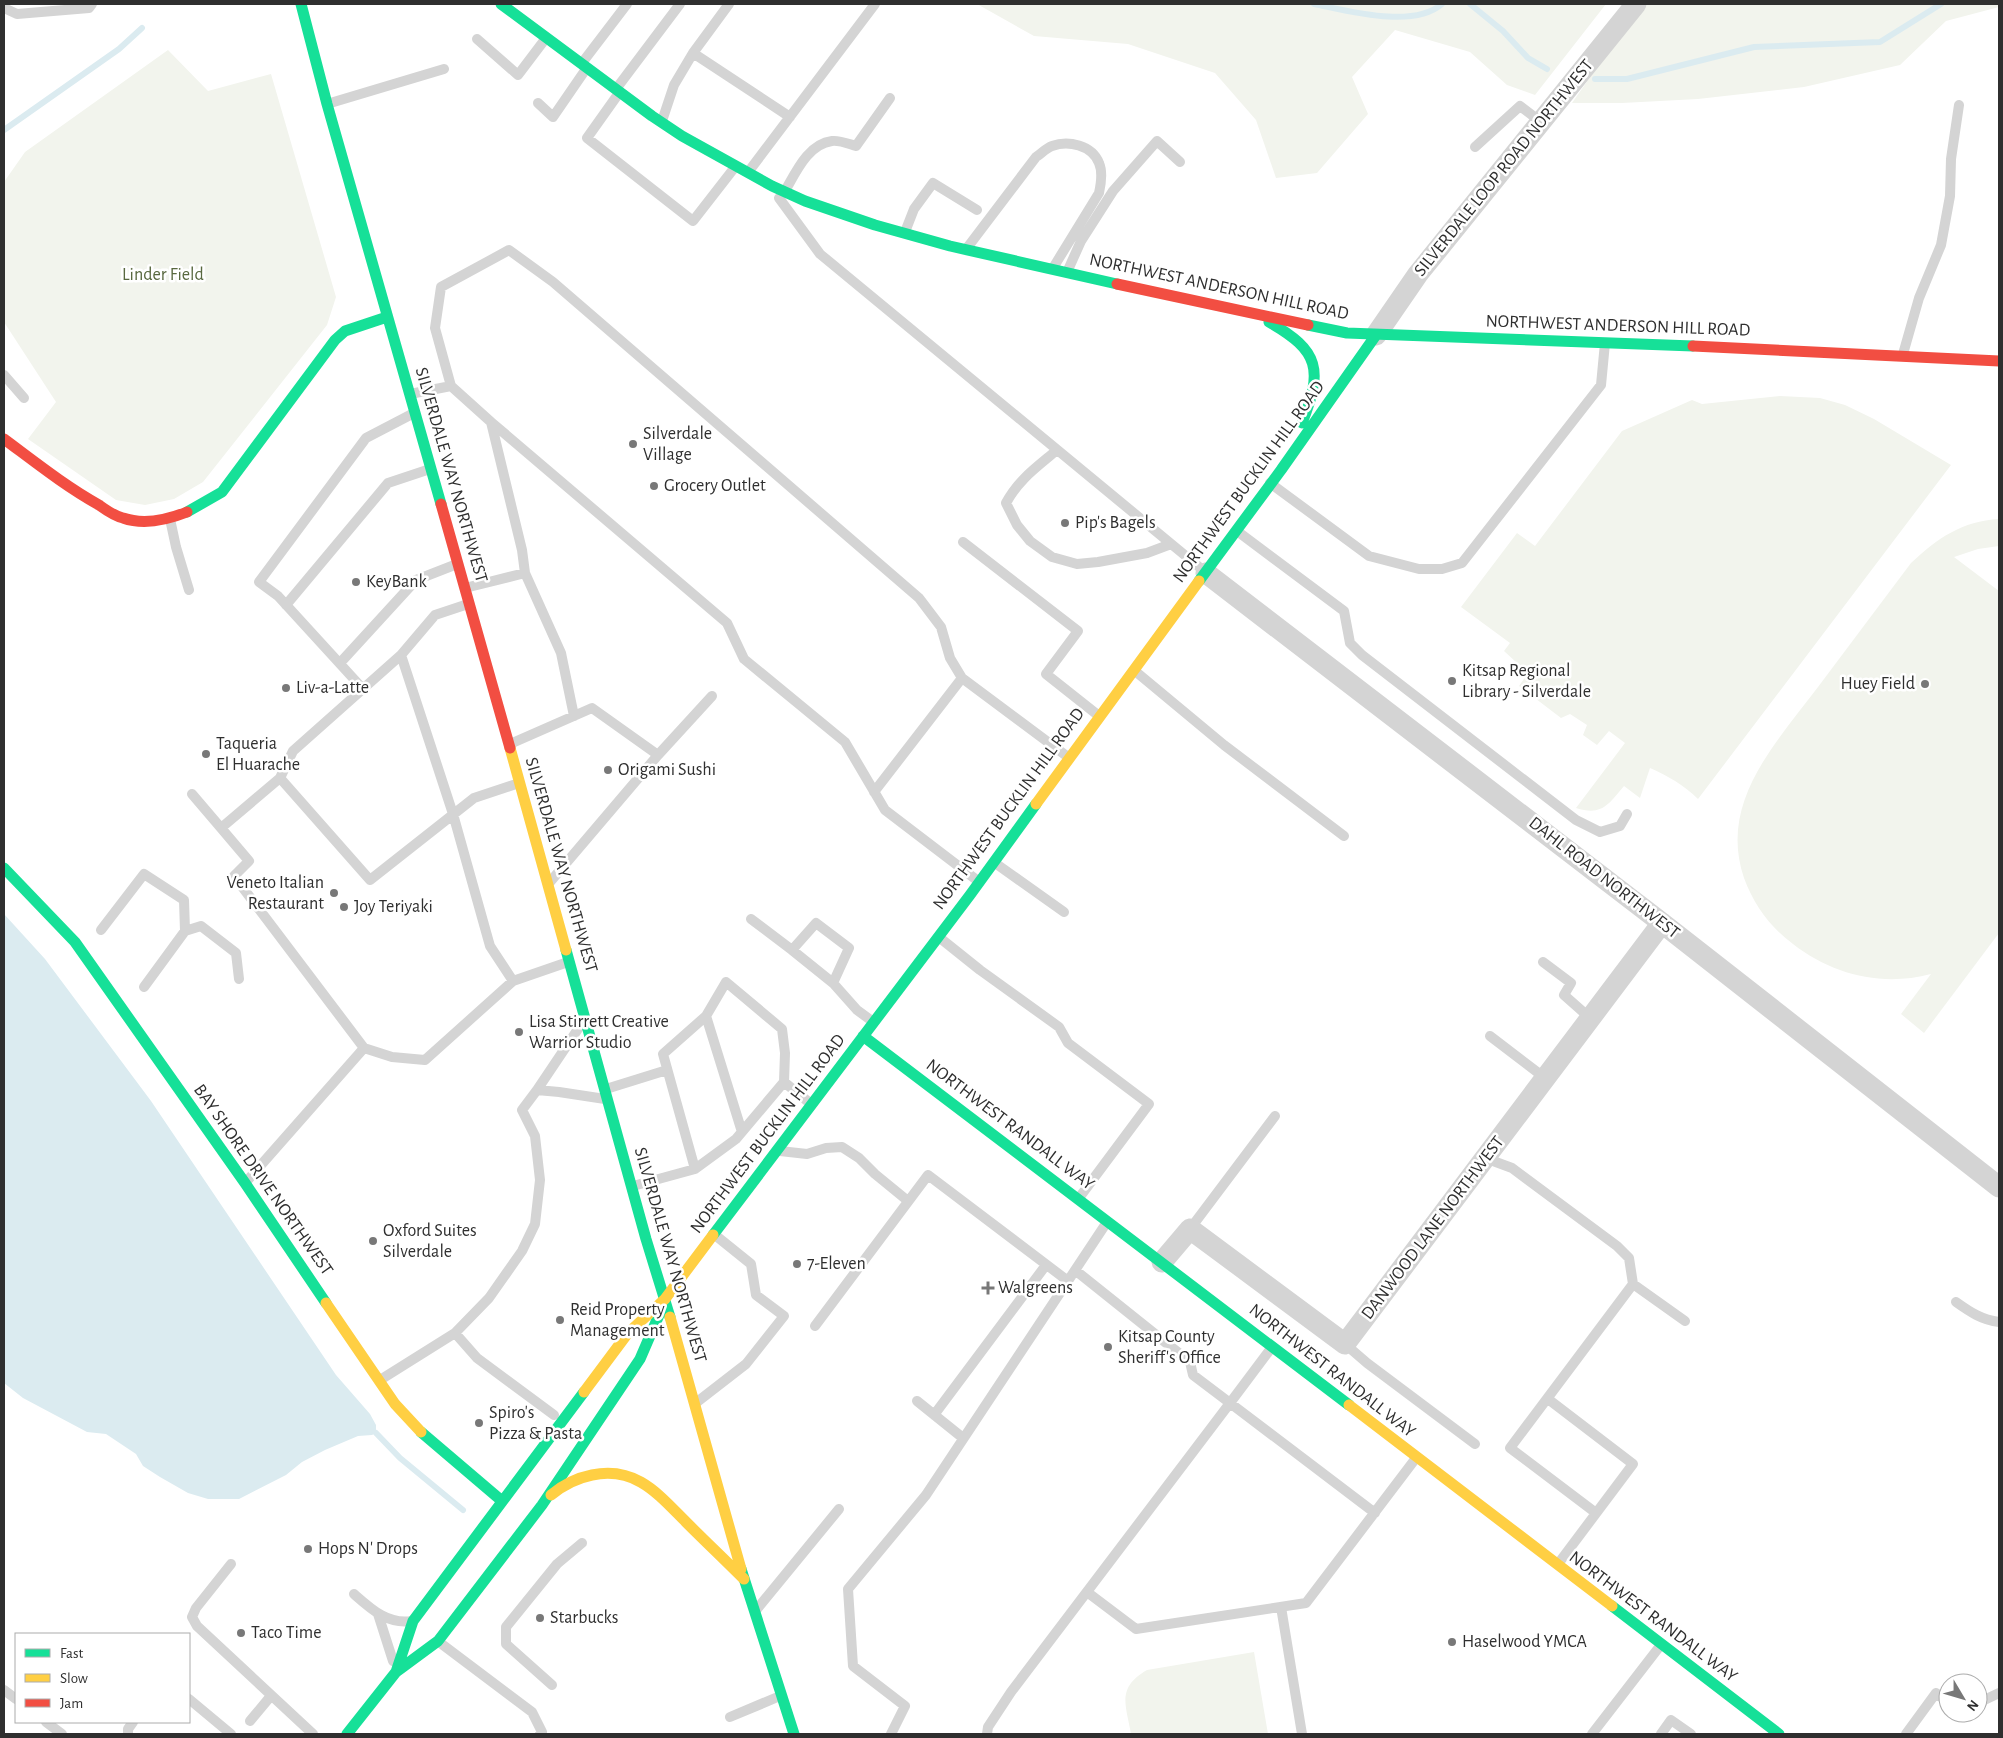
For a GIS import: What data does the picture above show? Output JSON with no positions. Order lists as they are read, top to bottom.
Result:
{
  "streets": {
    "main road": [
      "NORTHWEST ANDERSON HILL ROAD",
      "SILVERDALE WAY NORTHWEST",
      "NORTHWEST BUCKLIN HILL ROAD",
      "NORTHWEST RANDALL WAY",
      "BAY SHORE DRIVE NORTHWEST"
    ],
    "street": ["SILVERDALE LOOP ROAD NORTHWEST", "DAHL ROAD NORTHWEST", "DANWOOD LANE NORTHWEST"]
  },
  "crossings": [
    ["SILVERDALE LOOP ROAD NORTHWEST", "NORTHWEST ANDERSON HILL ROAD"],
    ["SILVERDALE LOOP ROAD NORTHWEST", "NORTHWEST BUCKLIN HILL ROAD"],
    ["NORTHWEST ANDERSON HILL ROAD", "NORTHWEST BUCKLIN HILL ROAD"],
    ["SILVERDALE WAY NORTHWEST", "NORTHWEST BUCKLIN HILL ROAD"],
    ["NORTHWEST BUCKLIN HILL ROAD", "DAHL ROAD NORTHWEST"],
    ["NORTHWEST BUCKLIN HILL ROAD", "NORTHWEST RANDALL WAY"],
    ["NORTHWEST BUCKLIN HILL ROAD", "BAY SHORE DRIVE NORTHWEST"],
    ["DAHL ROAD NORTHWEST", "DANWOOD LANE NORTHWEST"]
  ],
  "parks": ["Linder Field"],
  "places": {
    "other": [
      "Silverdale Village",
      "Grocery Outlet",
      "Pip's Bagels",
      "KeyBank",
      "Kitsap Regional Library - Silverdale",
      "Huey Field",
      "Liv-a-Latte",
      "Taqueria El Huarache",
      "Origami Sushi",
      "Veneto Italian Restaurant",
      "Joy Teriyaki",
      "Lisa Stirrett Creative Warrior Studio",
      "Oxford Suites Silverdale",
      "7-Eleven",
      "Reid Property Management",
      "Kitsap County Sheriff's Office",
      "Spiro's Pizza & Pasta",
      "Hops N' Drops",
      "Starbucks",
      "Taco Time",
      "Haselwood YMCA"
    ],
    "health": ["Walgreens"]
  },
  "legend": ["Fast", "Slow", "Jam"],
  "north": "bottom right"
}
